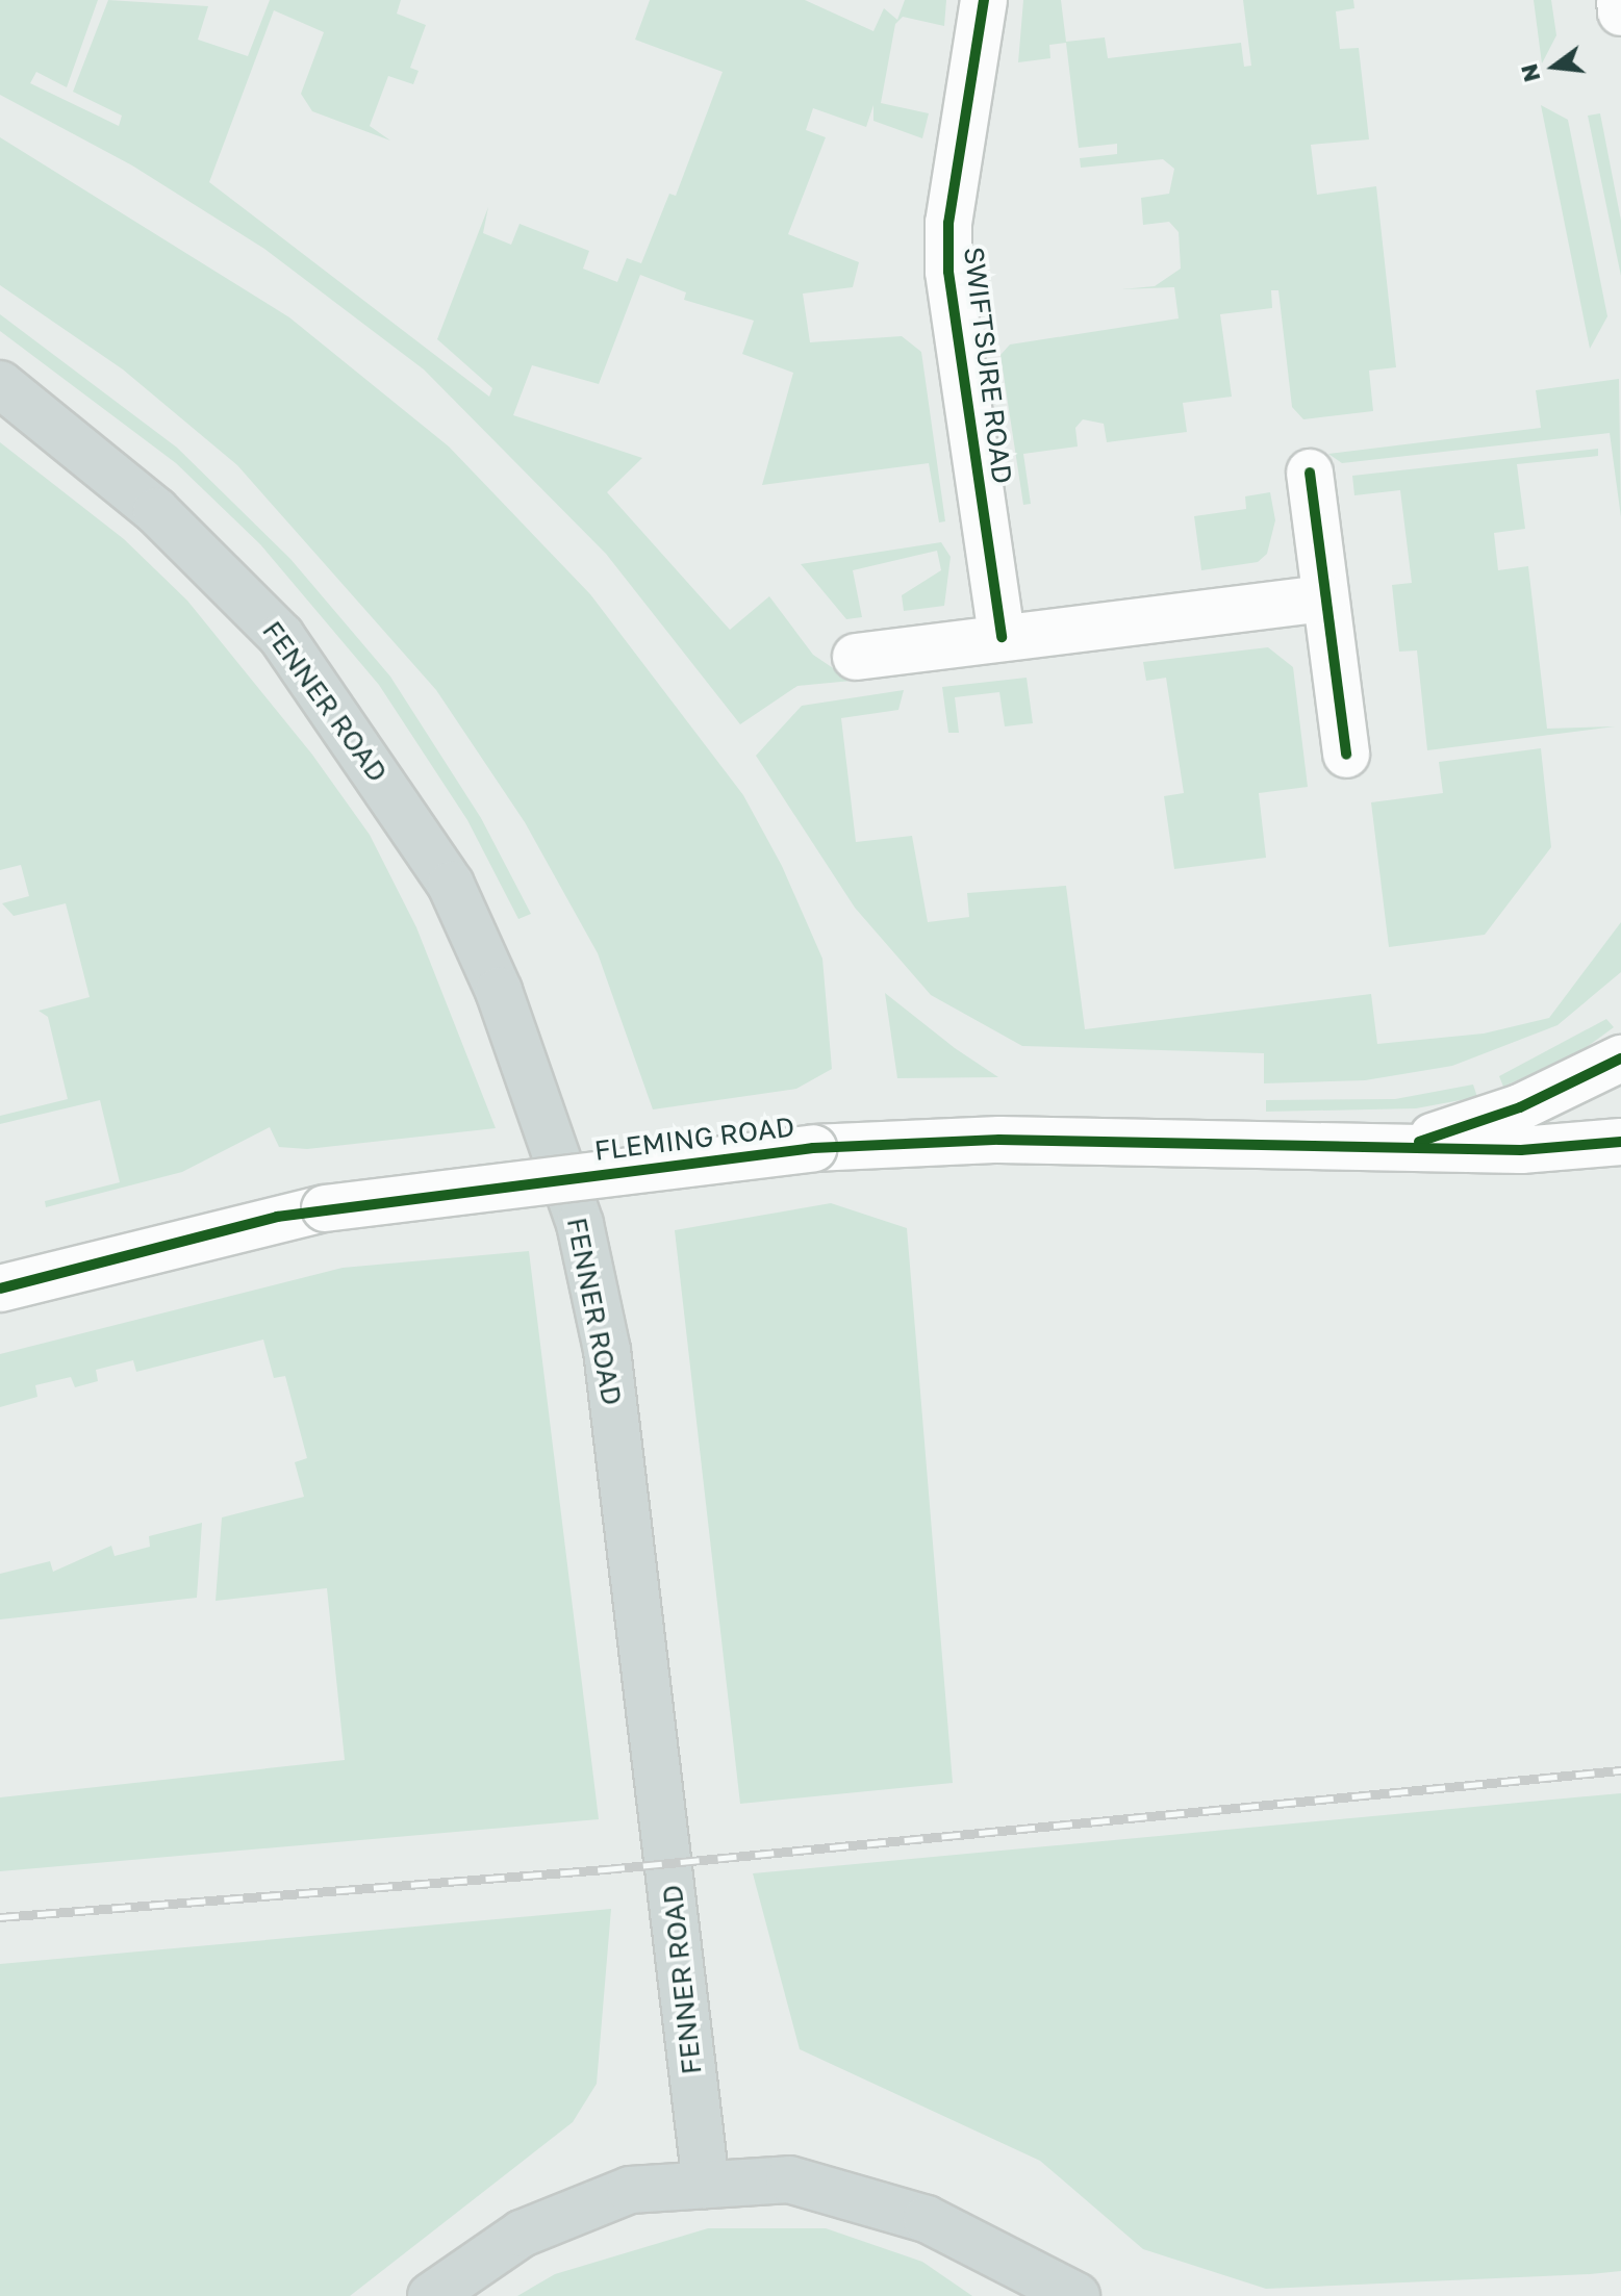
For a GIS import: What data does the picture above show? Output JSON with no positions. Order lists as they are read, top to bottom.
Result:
{
  "streets": {
    "main road": ["FENNER ROAD"],
    "street": ["SWIFTSURE ROAD", "FLEMING ROAD"]
  },
  "north": "left"
}
